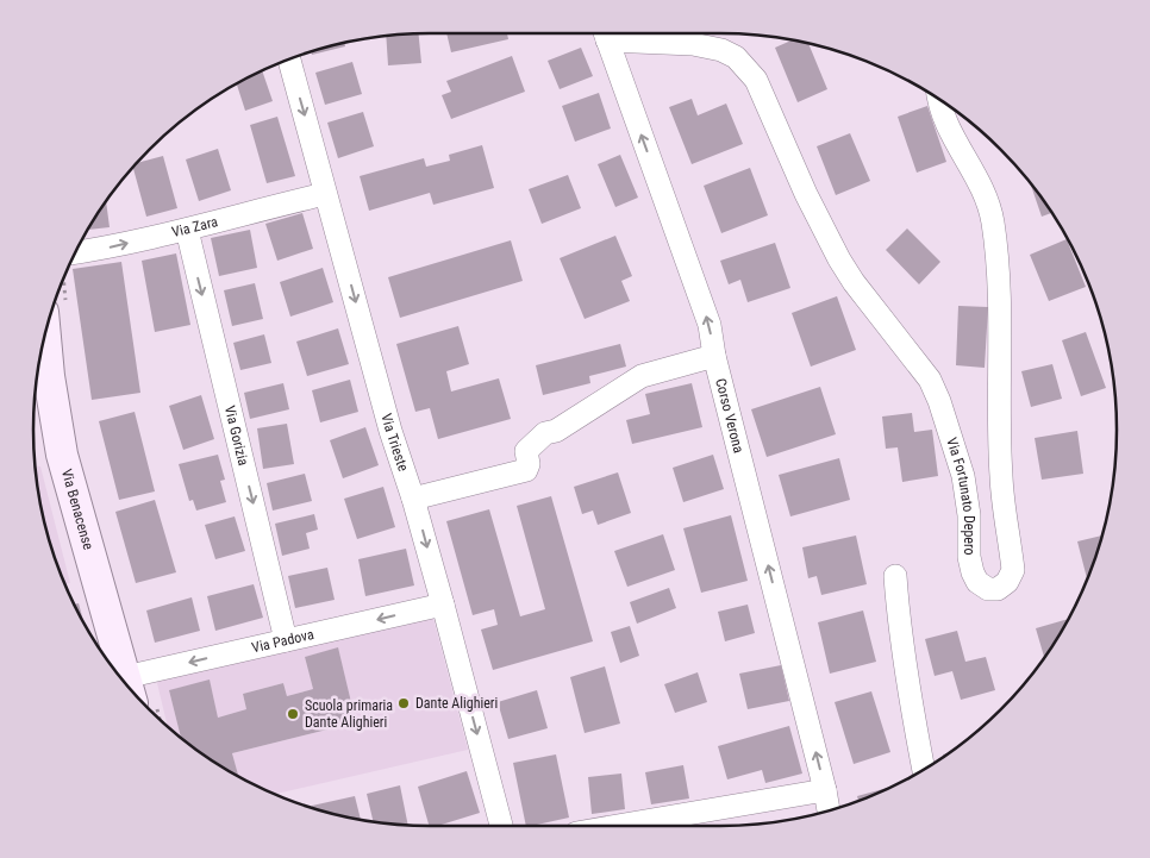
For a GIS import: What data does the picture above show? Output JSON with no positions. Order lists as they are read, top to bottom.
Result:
{
  "streets": {
    "main road": ["Via Benacense"],
    "street": [
      "Via Zara",
      "Corso Verona",
      "Via Gorizia",
      "Via Trieste",
      "Via Fortunato Depero",
      "Via Padova"
    ]
  },
  "crossings": [
    ["Via Zara", "Via Gorizia"],
    ["Via Zara", "Via Trieste"],
    ["Via Gorizia", "Via Padova"],
    ["Via Trieste", "Via Padova"]
  ],
  "one_way": [
    "Via Zara",
    "Corso Verona",
    "Via Gorizia",
    "Via Trieste",
    "Via Padova"
  ],
  "places": ["Dante Alighieri", "Scuola primaria Dante Alighieri"]
}
